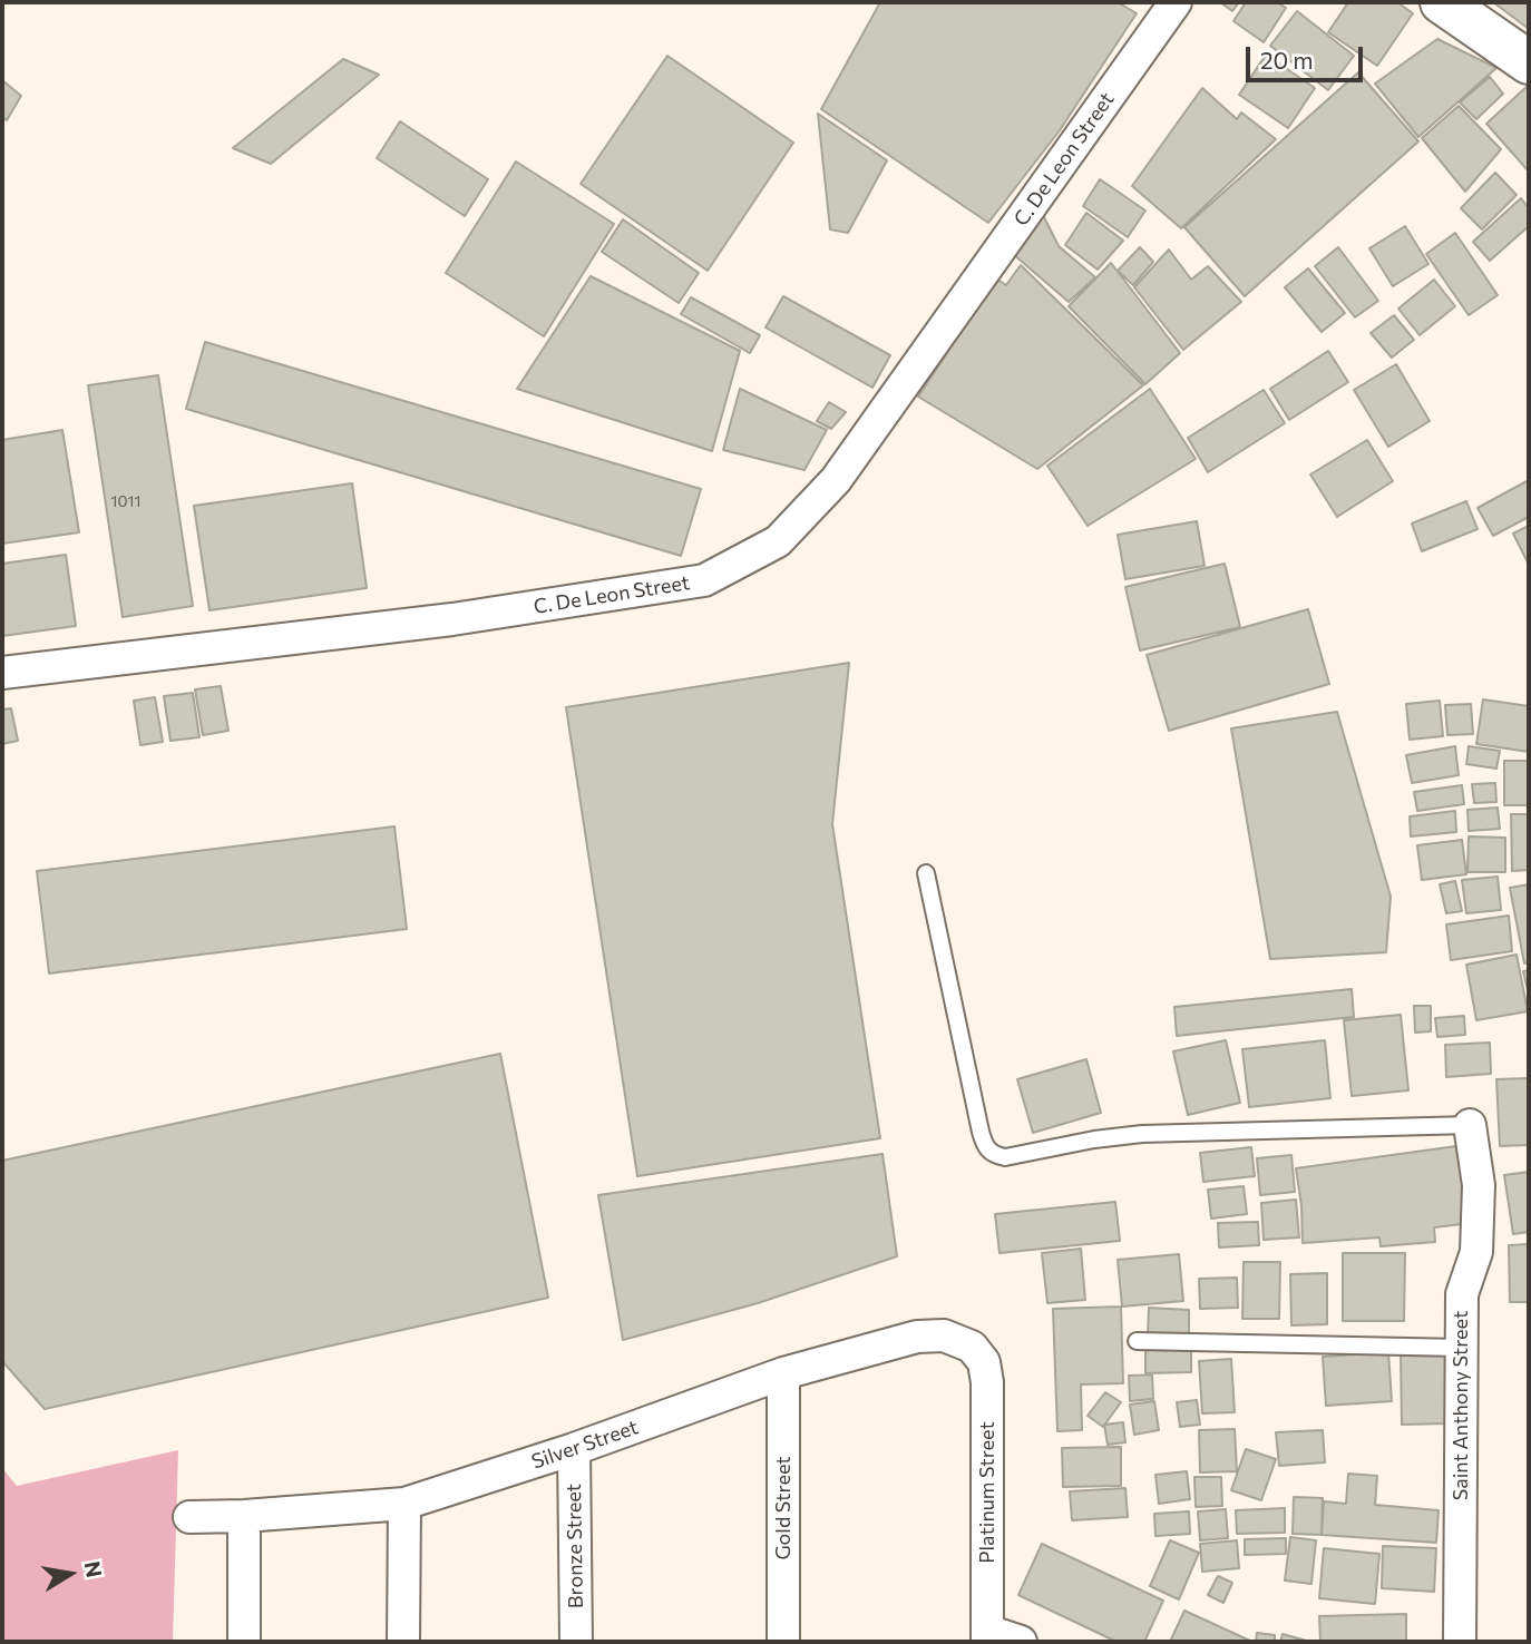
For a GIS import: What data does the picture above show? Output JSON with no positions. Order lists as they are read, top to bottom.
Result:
{
  "streets": {
    "street": [
      "C. De Leon Street",
      "Saint Anthony Street",
      "Silver Street",
      "Platinum Street",
      "Gold Street",
      "Bronze Street"
    ]
  },
  "crossings": [
    ["Silver Street", "Platinum Street"],
    ["Silver Street", "Gold Street"],
    ["Silver Street", "Bronze Street"]
  ],
  "house_numbers": ["1011"],
  "scale_bar": "20 m",
  "north": "right"
}
